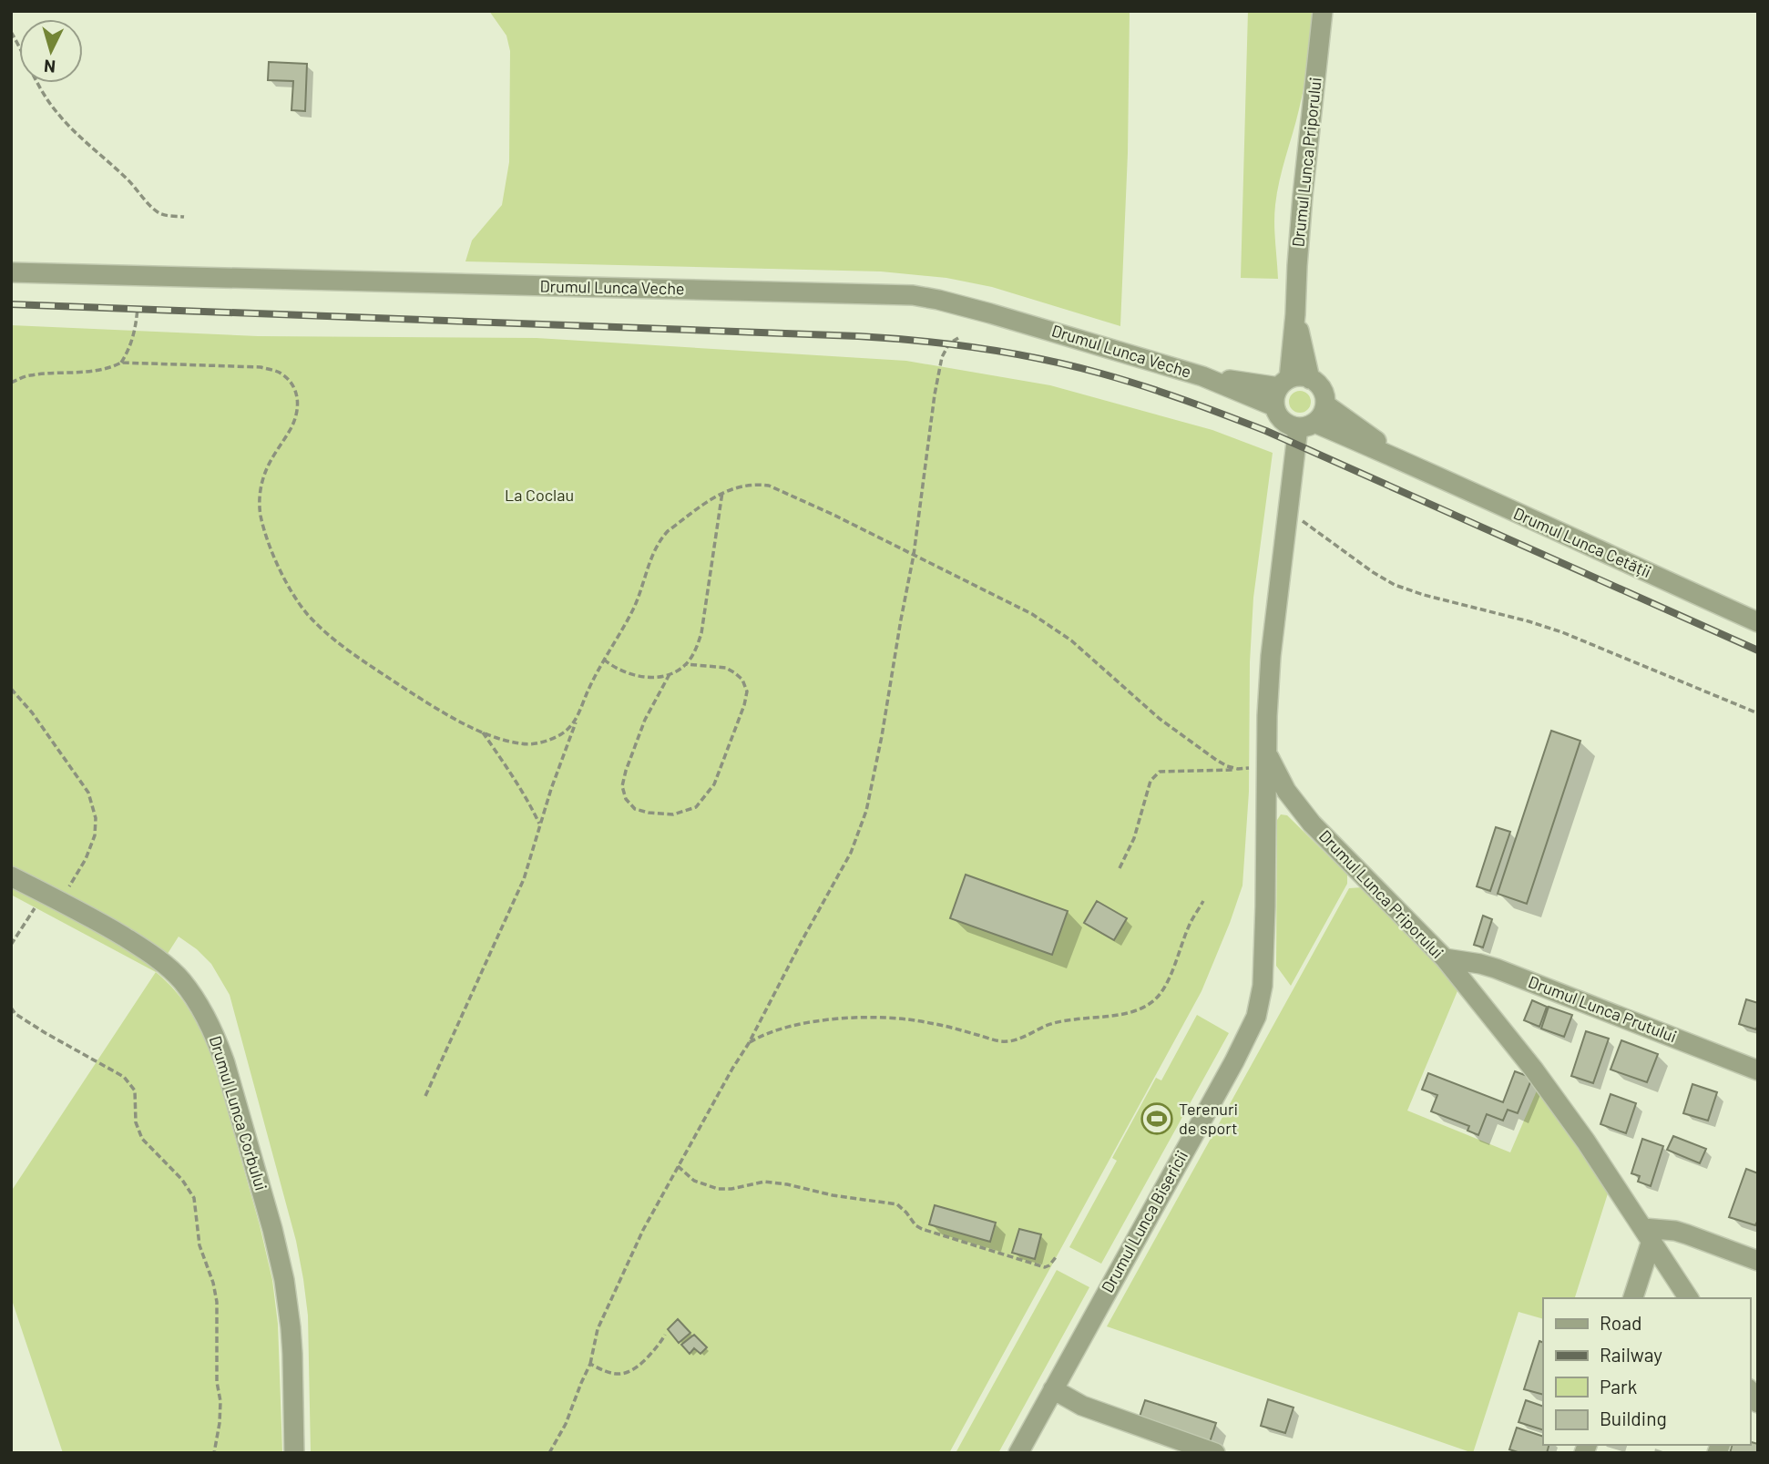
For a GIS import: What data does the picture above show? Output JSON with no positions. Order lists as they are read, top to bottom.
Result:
{
  "streets": {
    "street": [
      "Drumul Lunca Priporului",
      "Drumul Lunca Veche",
      "Drumul Lunca Cetății",
      "Drumul Lunca Prutului",
      "Drumul Lunca Corbului",
      "Drumul Lunca Bisericii"
    ]
  },
  "crossings": [
    ["Drumul Lunca Priporului", "Drumul Lunca Veche"],
    ["Drumul Lunca Priporului", "Drumul Lunca Cetății"],
    ["Drumul Lunca Priporului", "Drumul Lunca Prutului"],
    ["Drumul Lunca Priporului", "Drumul Lunca Bisericii"],
    ["Drumul Lunca Veche", "Drumul Lunca Cetății"]
  ],
  "parks": ["La Coclau"],
  "places": {
    "sports": ["Terenuri de sport"]
  },
  "legend": [
    "Road",
    "Railway",
    "Park",
    "Building"
  ],
  "north": "bottom"
}
